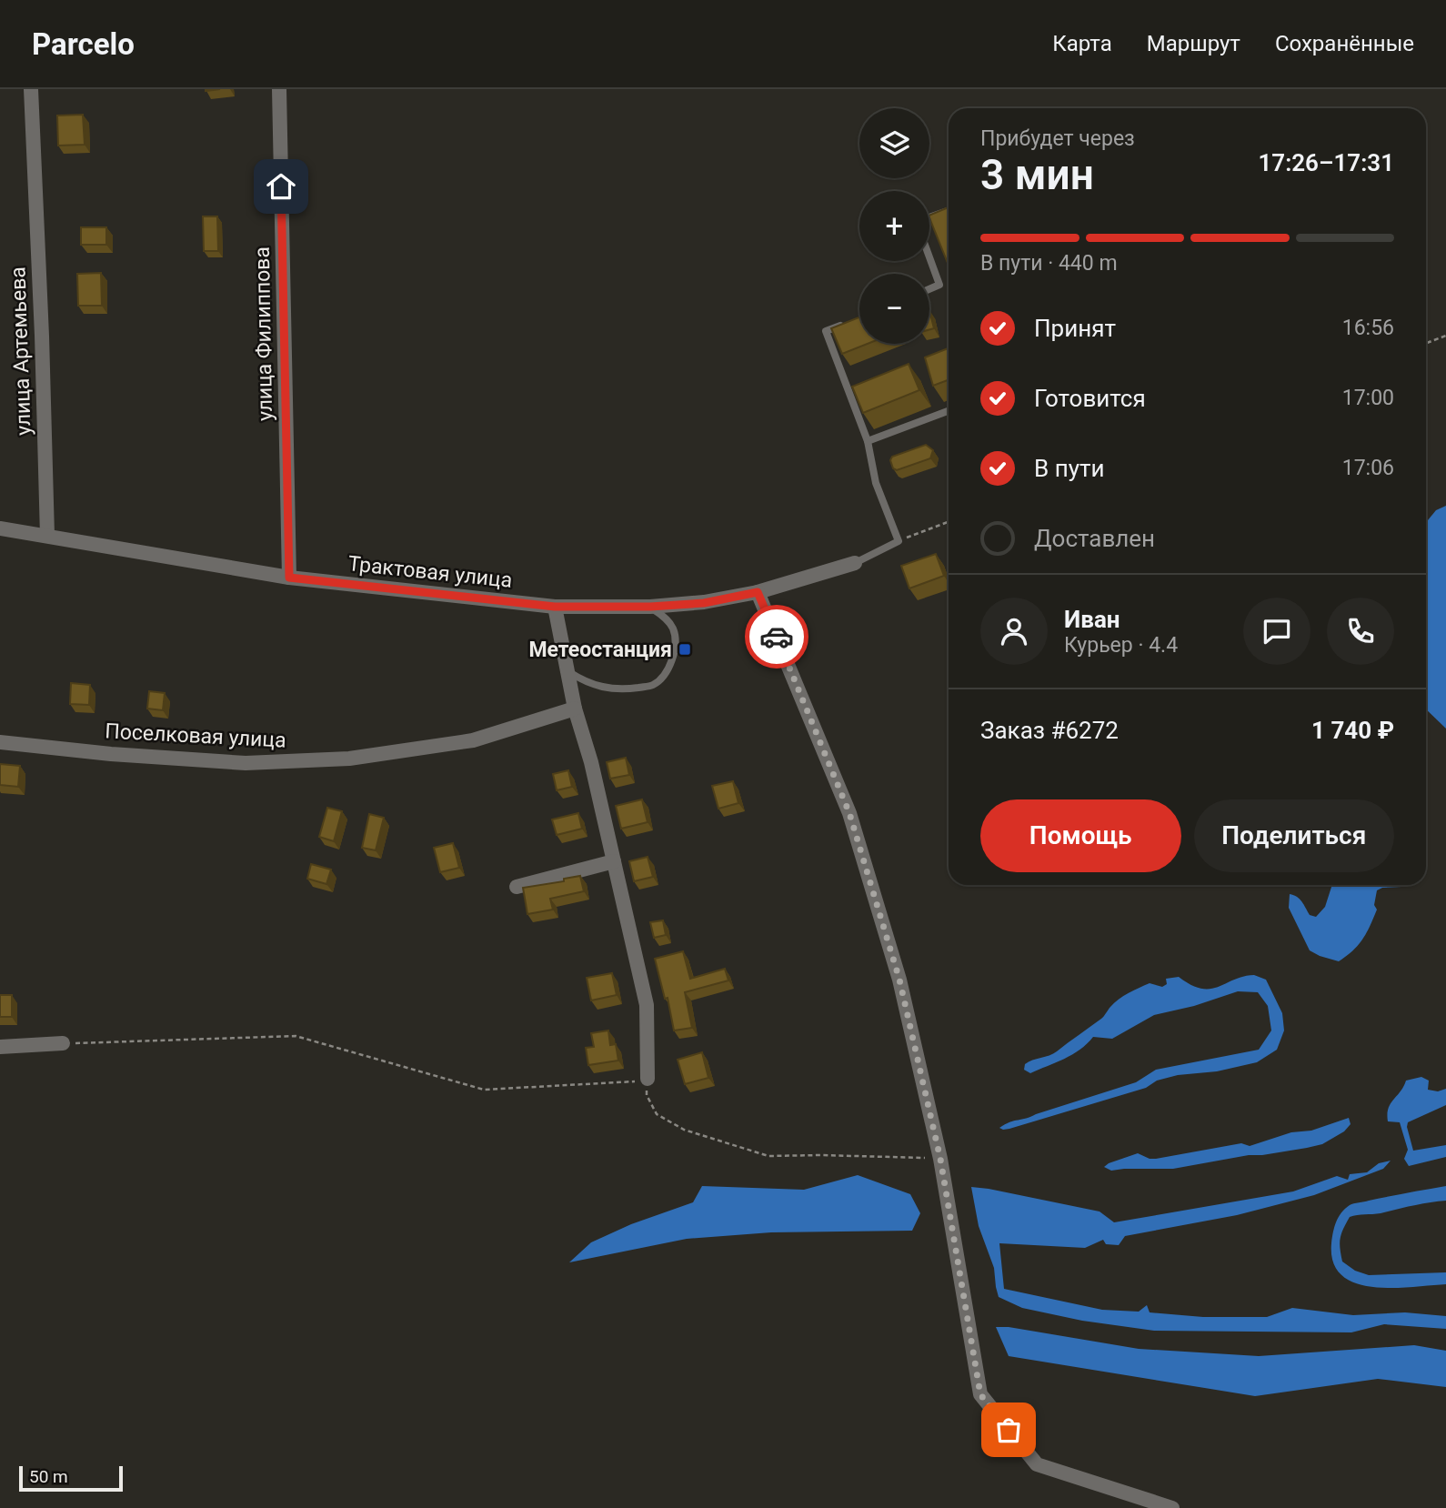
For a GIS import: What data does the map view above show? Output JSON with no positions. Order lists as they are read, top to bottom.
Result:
{
  "streets": {
    "street": [
      "улица Филиппова",
      "улица Артемьева",
      "Трактовая улица",
      "Поселковая улица"
    ]
  },
  "crossings": [
    ["улица Филиппова", "Трактовая улица"],
    ["улица Артемьева", "Трактовая улица"]
  ],
  "places": {
    "transit": ["Метеостанция"]
  },
  "scale_bar": "50 m",
  "page": {
    "header": "Parcelo",
    "nav": ["Карта", "Маршрут", "Сохранённые"],
    "map_buttons": ["+", "−"],
    "heading": ["3 мин", "Прибудет через", "17:26–17:31"],
    "panel": [
      "Иван",
      "Курьер · 4.4",
      "Заказ #6272",
      "1 740 ₽"
    ],
    "bar": "В пути · 440 m",
    "list": [
      ["Принят", "16:56"],
      ["Готовится", "17:00"],
      ["В пути", "17:06"],
      "Доставлен"
    ],
    "buttons": ["Помощь", "Поделиться"],
    "scale": "50 m"
  }
}
